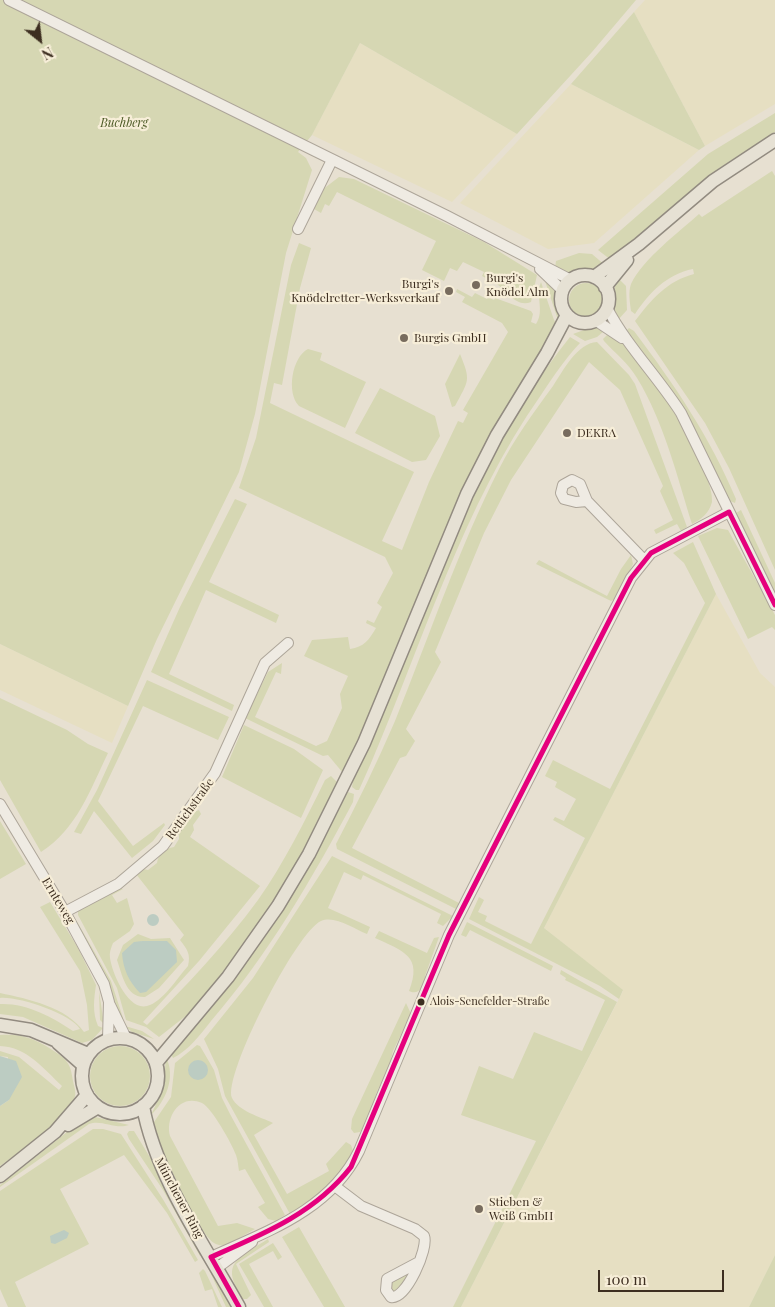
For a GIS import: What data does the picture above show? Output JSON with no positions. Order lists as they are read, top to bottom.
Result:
{
  "streets": {
    "main road": ["Münchener Ring"],
    "street": ["Rettichstraße", "Ernteweg"]
  },
  "crossings": [
    ["Rettichstraße", "Ernteweg"],
    ["Ernteweg", "Münchener Ring"]
  ],
  "parks": ["Buchberg"],
  "places": [
    "Burgi's Knödel Alm",
    "Burgi's Knödelretter-Werksverkauf",
    "Burgis GmbH",
    "DEKRA",
    "Alois-Senefelder-Straße",
    "Stieben & Weiß GmbH"
  ],
  "scale_bar": "100 m",
  "north": "bottom right"
}
